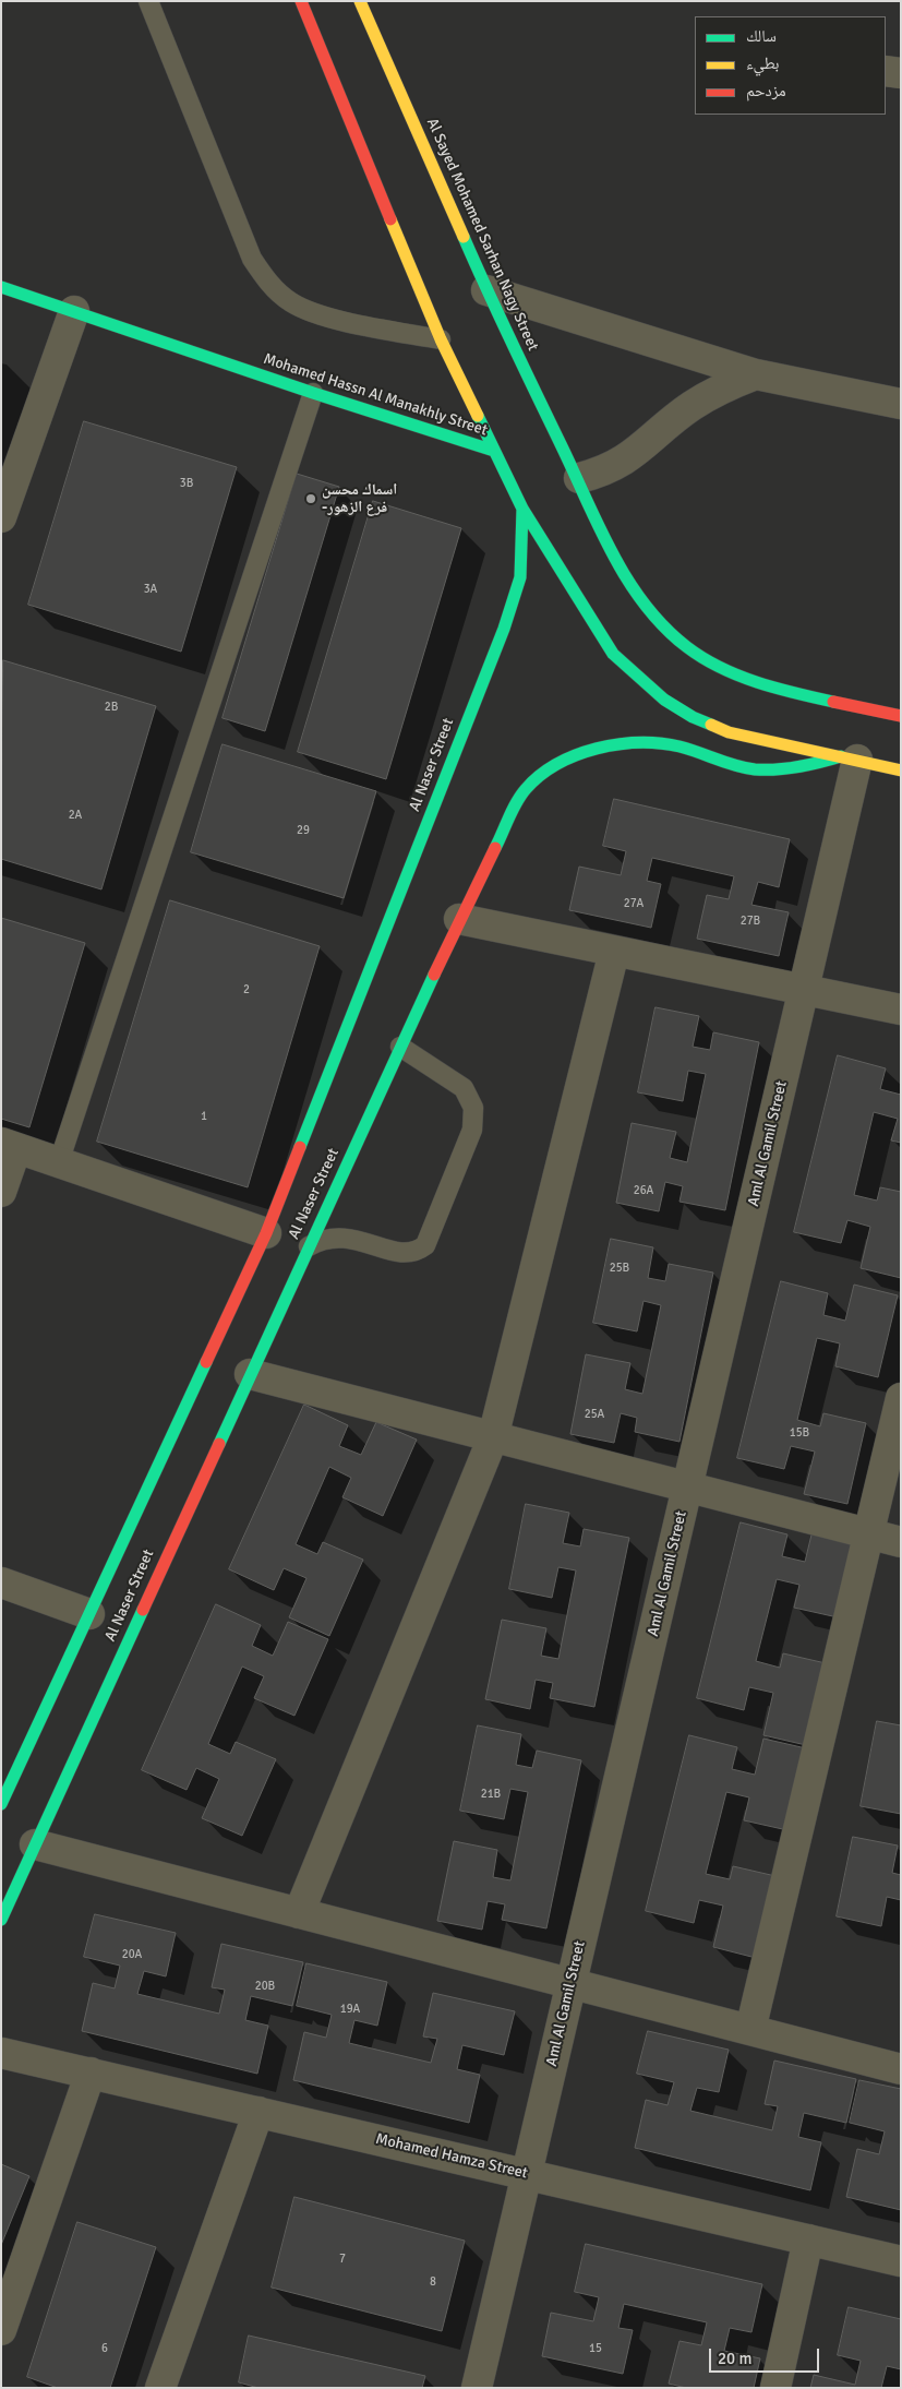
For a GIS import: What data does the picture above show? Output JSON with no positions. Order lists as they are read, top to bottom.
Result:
{
  "streets": {
    "street": [
      "Al Sayed Mohamed Sarhan Nagy Street",
      "Mohamed Hassn Al Manakhly Street",
      "Al Naser Street",
      "Aml Al Gamil Street",
      "Mohamed Hamza Street"
    ]
  },
  "crossings": [
    ["Mohamed Hassn Al Manakhly Street", "Al Naser Street"],
    ["Mohamed Hassn Al Manakhly Street", "Aml Al Gamil Street"],
    ["Al Naser Street", "Aml Al Gamil Street"],
    ["Aml Al Gamil Street", "Mohamed Hamza Street"]
  ],
  "places": ["اسماك محسن -فرع الزهور"],
  "house_numbers": [
    "3B",
    "3A",
    "2B",
    "2A",
    "29",
    "27A",
    "27B",
    "2",
    "1",
    "26A",
    "25B",
    "25A",
    "15B",
    "21B",
    "20A",
    "20B",
    "19A",
    "7",
    "8",
    "6",
    "15"
  ],
  "legend": ["سالك", "بطيء", "مزدحم"],
  "scale_bar": "20 m"
}
